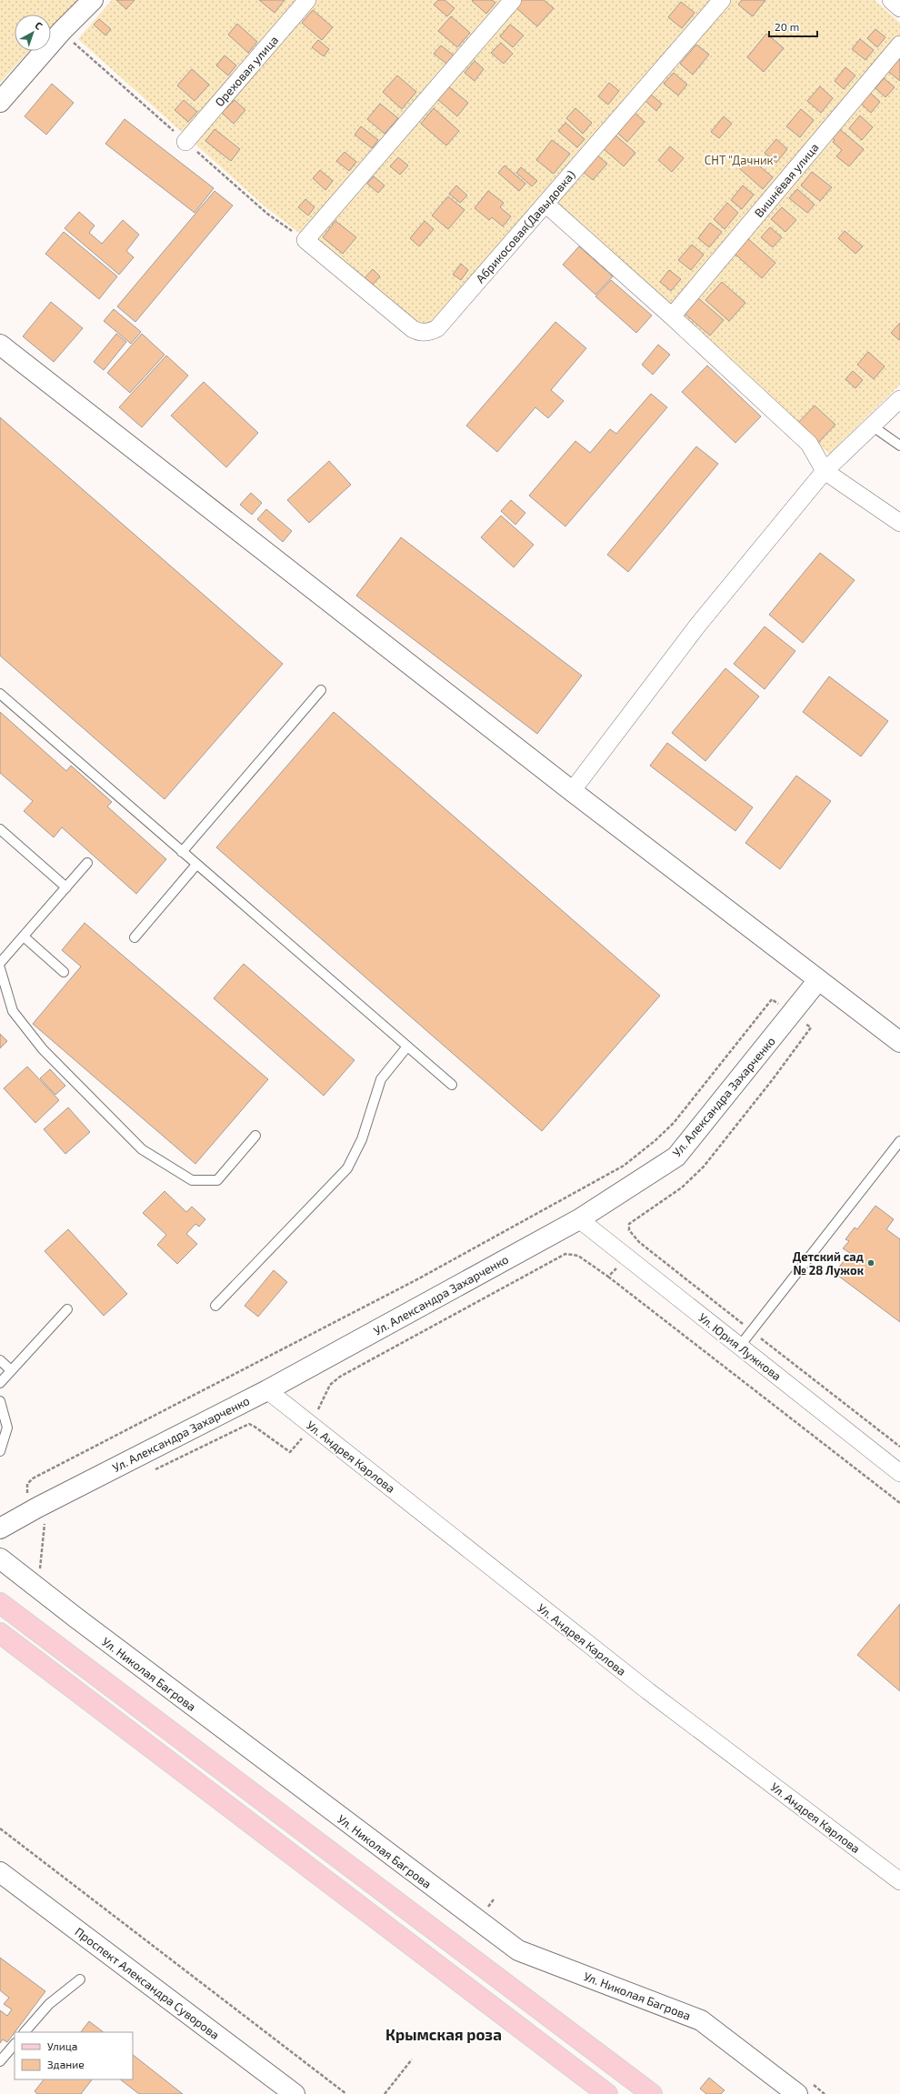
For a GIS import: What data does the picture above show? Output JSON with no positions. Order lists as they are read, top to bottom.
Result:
{
  "streets": {
    "street": [
      "Ореховая улица",
      "Вишнёвая улица",
      "Абрикосовая(Давыдовка)",
      "Ул. Александра Захарченко",
      "Ул. Юрия Лужкова",
      "Ул. Андрея Карлова",
      "Ул. Николая Багрова",
      "Проспект Александра Суворова"
    ]
  },
  "crossings": [
    ["Ул. Александра Захарченко", "Ул. Юрия Лужкова"],
    ["Ул. Александра Захарченко", "Ул. Андрея Карлова"]
  ],
  "districts": ["Крымская роза"],
  "parks": ["СНТ \"Дачник\""],
  "places": ["Детский сад № 28 Лужок"],
  "legend": ["Улица", "Здание"],
  "scale_bar": "20 m",
  "north": "top right"
}
